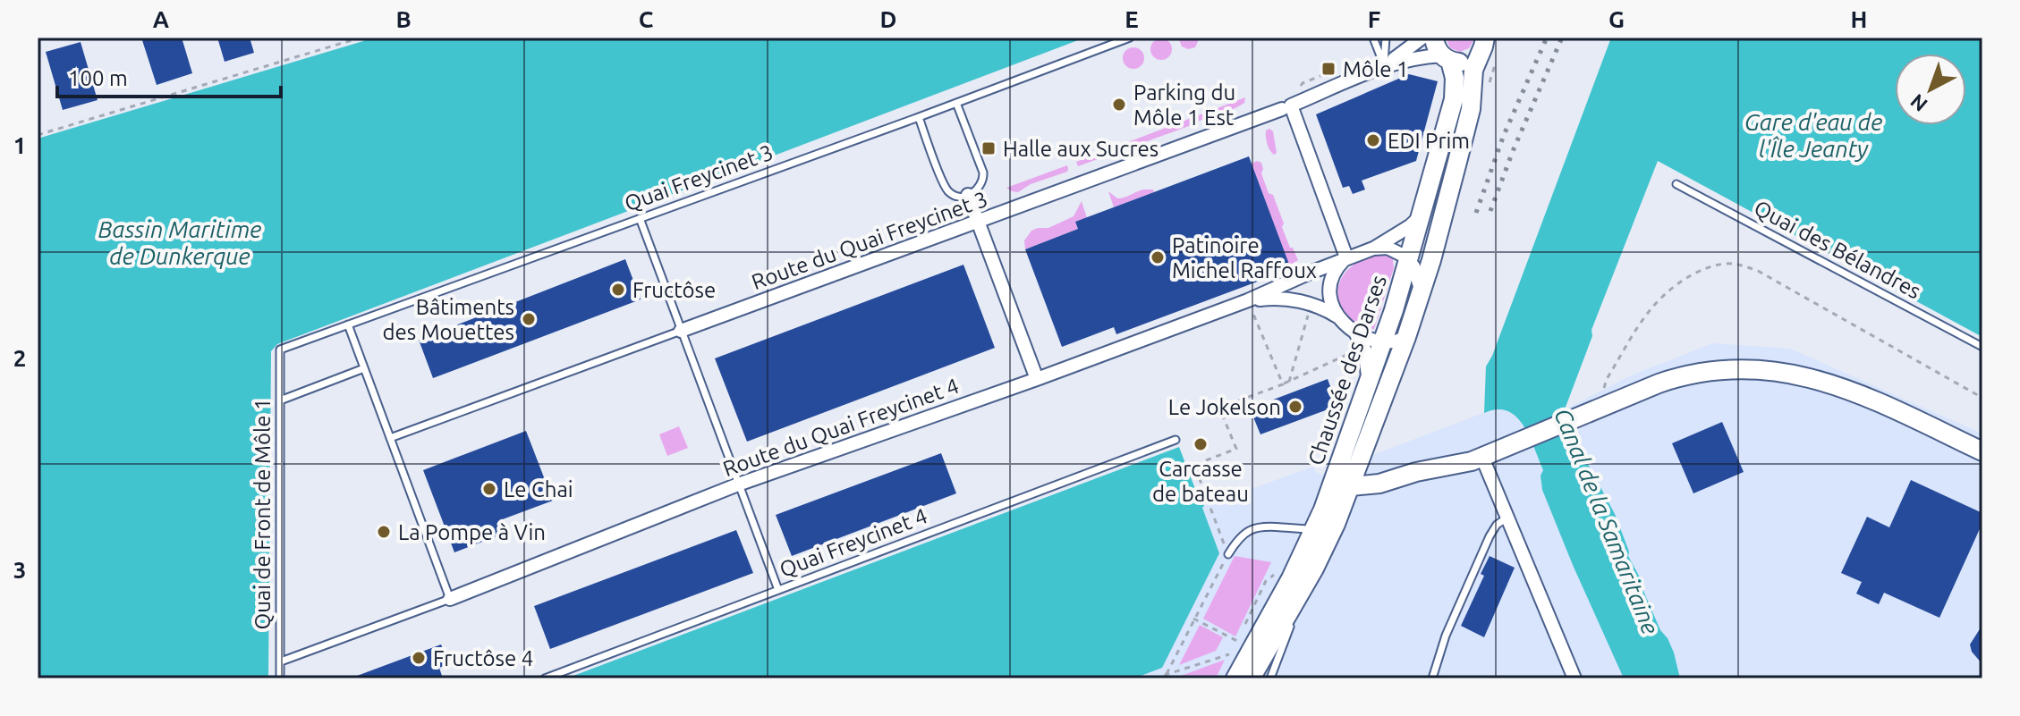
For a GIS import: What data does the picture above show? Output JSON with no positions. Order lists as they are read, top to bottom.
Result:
{
  "streets": {
    "main road": ["Chaussée des Darses"],
    "street": ["Route du Quai Freycinet 3", "Route du Quai Freycinet 4"],
    "lane": [
      "Quai Freycinet 3",
      "Quai des Bélandres",
      "Quai de Front de Môle 1",
      "Quai Freycinet 4"
    ]
  },
  "crossings": [
    ["Quai Freycinet 3", "Quai de Front de Môle 1"],
    ["Route du Quai Freycinet 3", "Chaussée des Darses"],
    ["Chaussée des Darses", "Route du Quai Freycinet 4"]
  ],
  "water": ["Gare d'eau de l'Île Jeanty", "Bassin Maritime de Dunkerque", "Canal de la Samaritaine"],
  "places": {
    "transit": ["Môle 1", "Halle aux Sucres"],
    "other": [
      "Parking du Môle 1 Est",
      "EDI Prim",
      "Patinoire Michel Raffoux",
      "Fructôse",
      "Bâtiments des Mouettes",
      "Le Jokelson",
      "Carcasse de bateau",
      "Le Chai",
      "La Pompe à Vin",
      "Fructôse 4"
    ]
  },
  "scale_bar": "100 m",
  "north": "bottom left",
  "grid": {
    "columns": [
      "A",
      "B",
      "C",
      "D",
      "E",
      "F",
      "G",
      "H"
    ],
    "rows": ["1", "2", "3"]
  }
}
